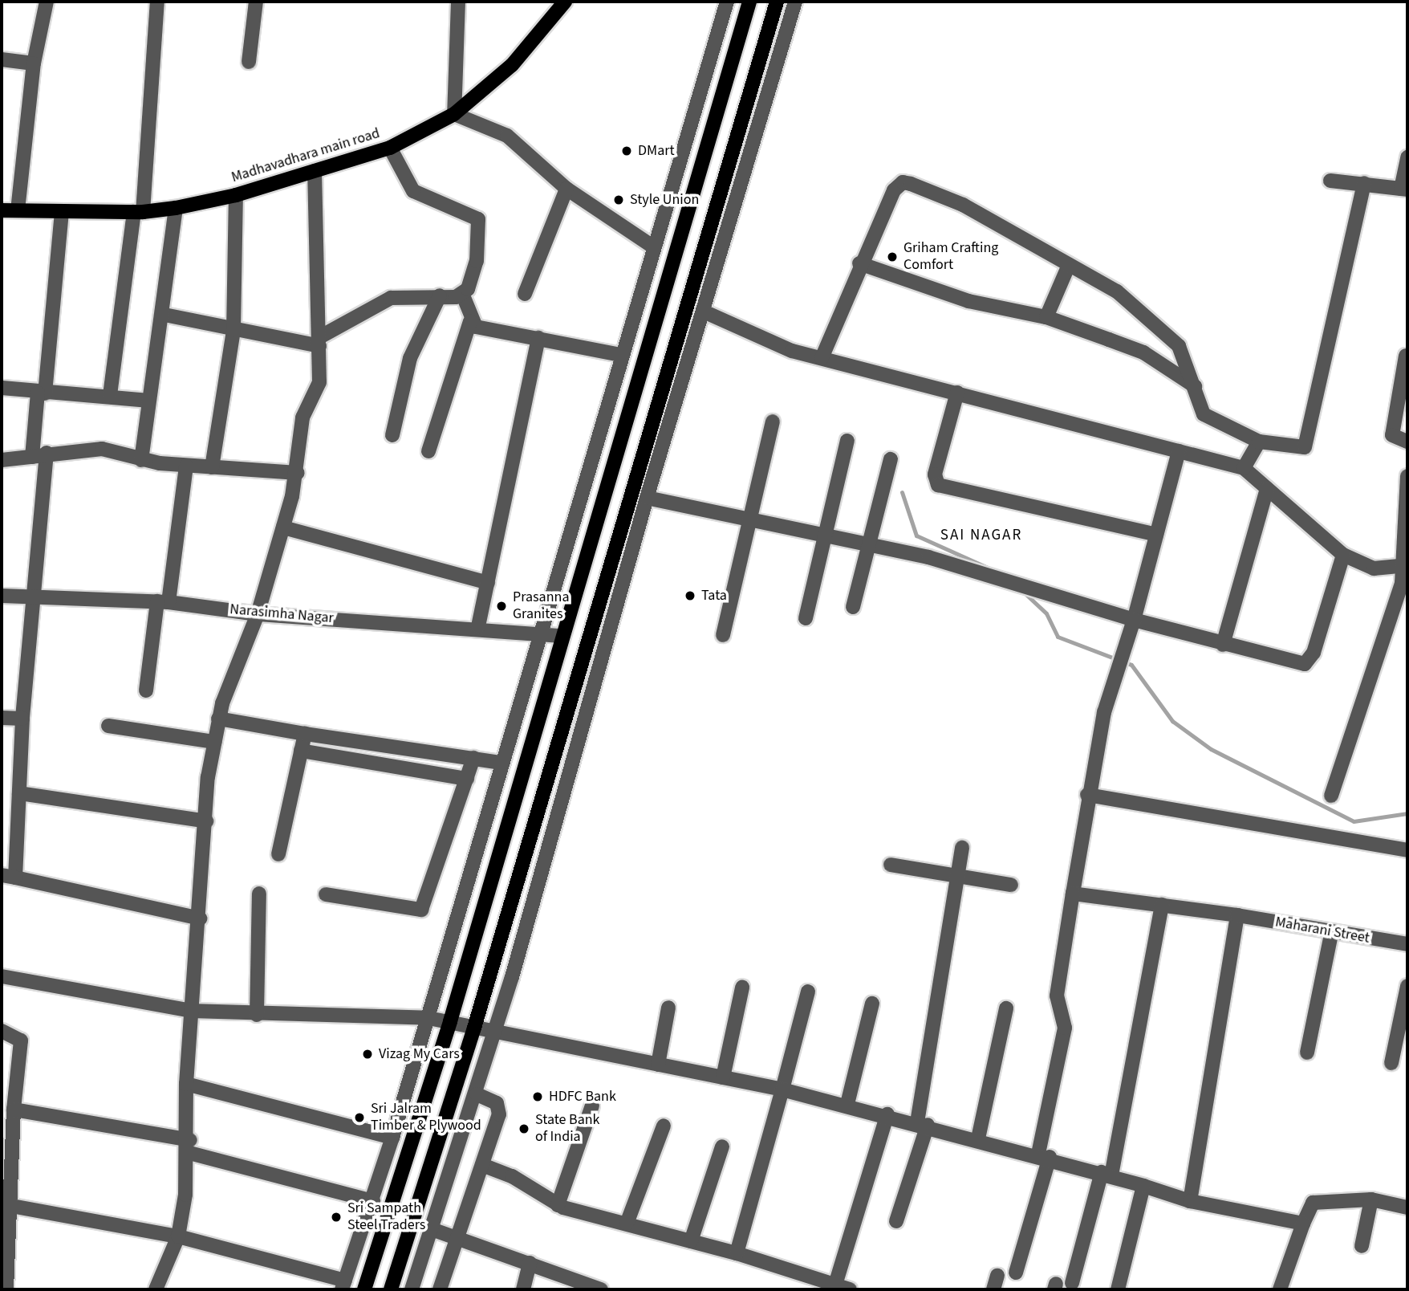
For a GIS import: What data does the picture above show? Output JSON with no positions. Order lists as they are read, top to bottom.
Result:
{
  "streets": {
    "main road": ["Madhavadhara main road"],
    "street": ["Narasimha Nagar", "Maharani Street"]
  },
  "districts": ["SAI NAGAR"],
  "places": [
    "DMart",
    "Style Union",
    "Griham Crafting Comfort",
    "Tata",
    "Prasanna Granites",
    "Vizag My Cars",
    "HDFC Bank",
    "Sri Jalram Timber & Plywood",
    "State Bank of India",
    "Sri Sampath Steel Traders"
  ]
}
